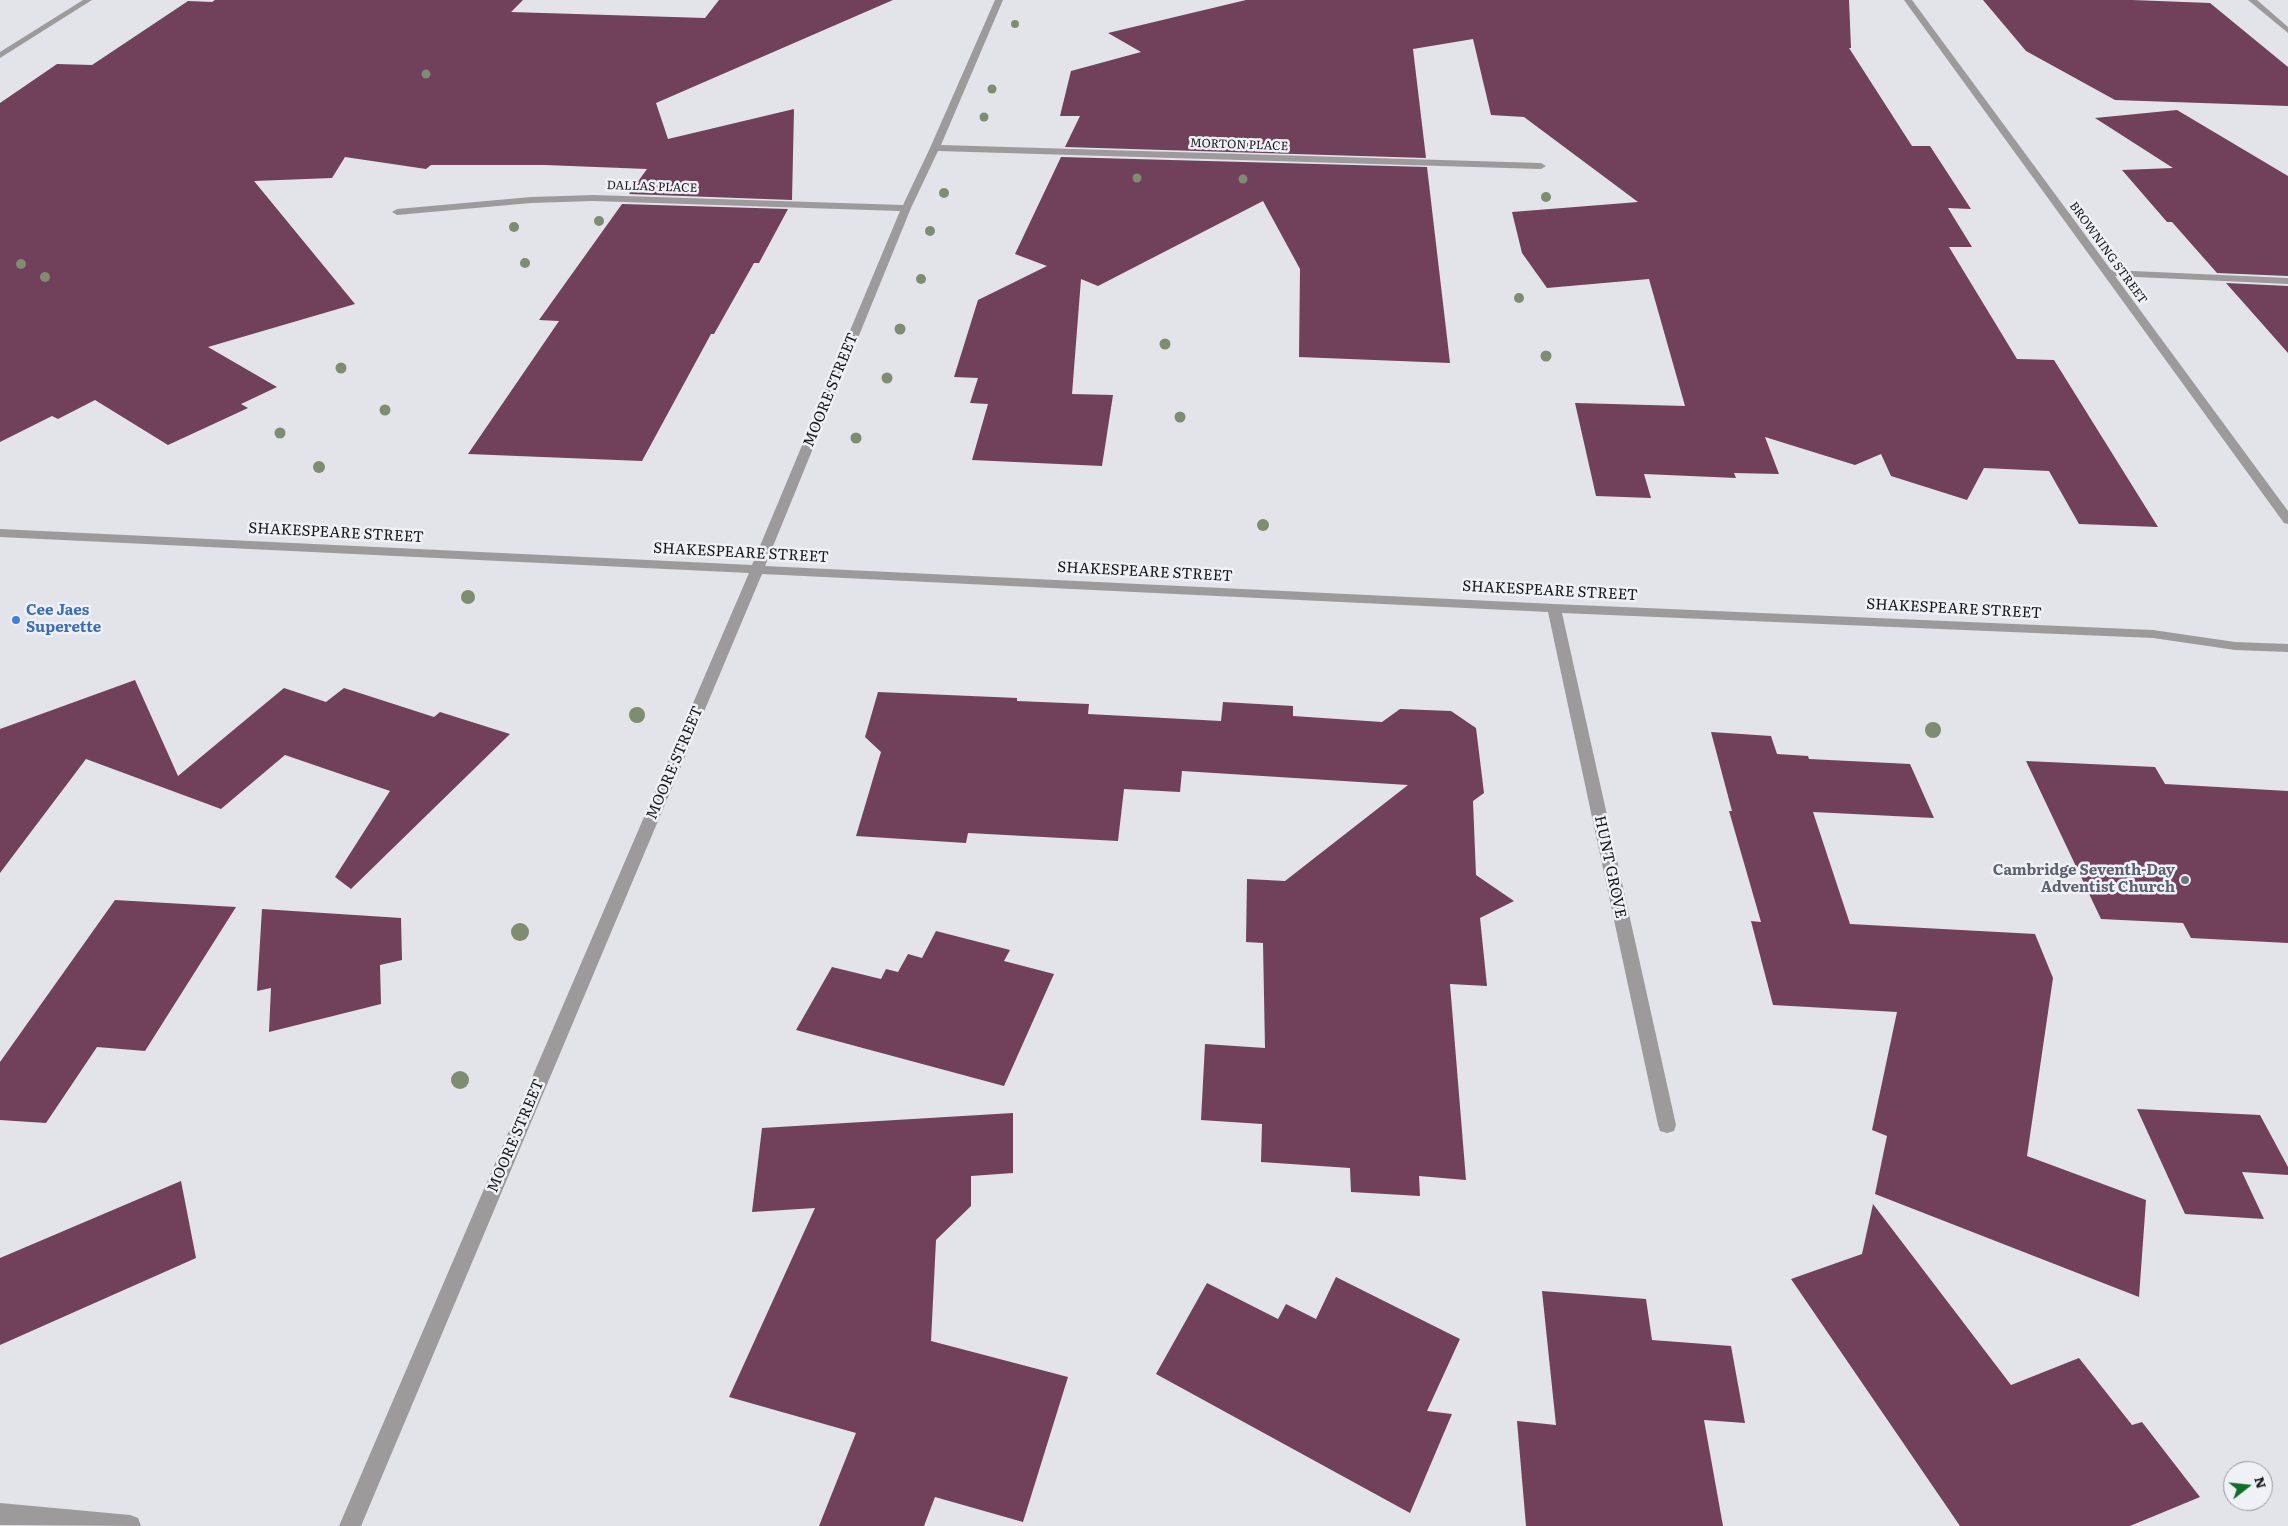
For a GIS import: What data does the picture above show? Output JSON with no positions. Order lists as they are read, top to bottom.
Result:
{
  "streets": {
    "street": [
      "MORTON PLACE",
      "DALLAS PLACE",
      "BROWNING STREET",
      "MOORE STREET",
      "SHAKESPEARE STREET",
      "HUNT GROVE"
    ]
  },
  "crossings": [
    ["MORTON PLACE", "MOORE STREET"],
    ["DALLAS PLACE", "MOORE STREET"],
    ["MOORE STREET", "SHAKESPEARE STREET"],
    ["SHAKESPEARE STREET", "HUNT GROVE"]
  ],
  "places": ["Cee Jaes Superette", "Cambridge Seventh-Day Adventist Church"],
  "north": "right"
}
